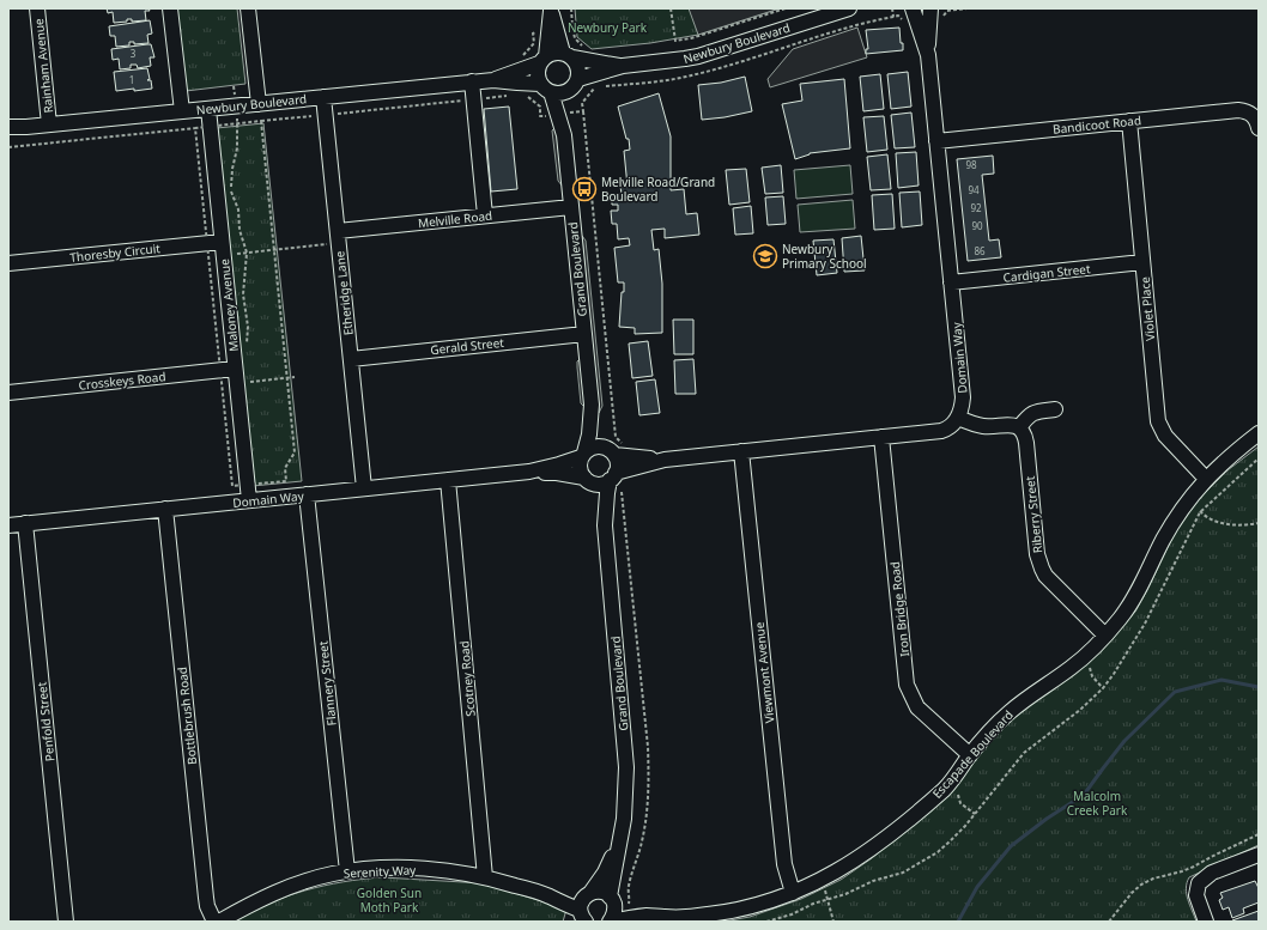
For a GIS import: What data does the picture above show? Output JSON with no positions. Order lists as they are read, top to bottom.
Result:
{
  "streets": {
    "street": [
      "Newbury Boulevard",
      "Rainham Avenue",
      "Bandicoot Road",
      "Melville Road",
      "Thoresby Circuit",
      "Grand Boulevard",
      "Cardigan Street",
      "Etheridge Lane",
      "Maloney Avenue",
      "Violet Place",
      "Gerald Street",
      "Domain Way",
      "Crosskeys Road",
      "Riberry Street",
      "Iron Bridge Road",
      "Viewmont Avenue",
      "Scotney Road",
      "Flannery Street",
      "Bottlebrush Road",
      "Penfold Street",
      "Escapade Boulevard",
      "Serenity Way"
    ]
  },
  "crossings": [
    ["Newbury Boulevard", "Rainham Avenue"],
    ["Newbury Boulevard", "Grand Boulevard"],
    ["Newbury Boulevard", "Etheridge Lane"],
    ["Newbury Boulevard", "Maloney Avenue"],
    ["Bandicoot Road", "Violet Place"],
    ["Bandicoot Road", "Domain Way"],
    ["Melville Road", "Grand Boulevard"],
    ["Melville Road", "Etheridge Lane"],
    ["Thoresby Circuit", "Maloney Avenue"],
    ["Grand Boulevard", "Gerald Street"],
    ["Grand Boulevard", "Domain Way"],
    ["Grand Boulevard", "Escapade Boulevard"],
    ["Grand Boulevard", "Serenity Way"],
    ["Cardigan Street", "Violet Place"],
    ["Cardigan Street", "Domain Way"],
    ["Etheridge Lane", "Gerald Street"],
    ["Etheridge Lane", "Domain Way"],
    ["Maloney Avenue", "Domain Way"],
    ["Maloney Avenue", "Crosskeys Road"],
    ["Violet Place", "Escapade Boulevard"],
    ["Domain Way", "Scotney Road"],
    ["Domain Way", "Flannery Street"],
    ["Domain Way", "Bottlebrush Road"],
    ["Domain Way", "Penfold Street"],
    ["Riberry Street", "Escapade Boulevard"],
    ["Iron Bridge Road", "Escapade Boulevard"],
    ["Viewmont Avenue", "Escapade Boulevard"],
    ["Scotney Road", "Serenity Way"],
    ["Flannery Street", "Serenity Way"],
    ["Escapade Boulevard", "Serenity Way"]
  ],
  "parks": ["Newbury Park", "Malcolm Creek Park", "Golden Sun Moth Park"],
  "places": {
    "bus stop": ["Melville Road/Grand Boulevard"],
    "school or university": ["Newbury Primary School"]
  },
  "house_numbers": [
    "3",
    "1",
    "98",
    "94",
    "92",
    "90",
    "86"
  ]
}
